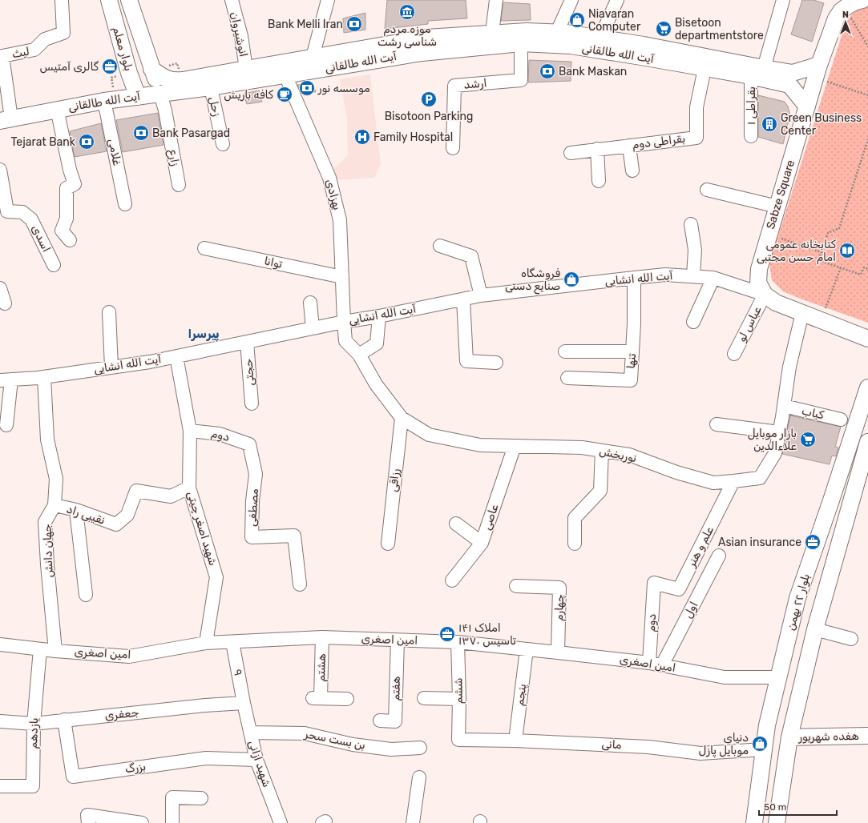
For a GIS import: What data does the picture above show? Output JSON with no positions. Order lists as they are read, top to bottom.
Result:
{
  "streets": {
    "main road": [
      "بلوار معلم",
      "آیت الله طالقانی",
      "Sabze Square",
      "بلوار ۲۲ بهمن",
      "هفده شهریور"
    ],
    "street": [
      "انوشیروان",
      "لیث",
      "ارشد",
      "بقراطی ۱",
      "زحل",
      "بقراطی دوم",
      "غلامی",
      "زارع",
      "بهزادی",
      "اسدی",
      "توانا",
      "آیت الله انشایی",
      "عباس لو",
      "تنها",
      "حجتی",
      "کیاب",
      "دوم",
      "نوربخش",
      "رزاقی",
      "مصطفی",
      "نقیبی راد",
      "عاصی",
      "شهید اصغر چیتی",
      "علم و هنر",
      "جهان دانش",
      "چهارم",
      "اول",
      "امین اصغری",
      "هشتم",
      "۹",
      "هفتم",
      "ششم",
      "پنجم",
      "جعفری",
      "یازدهم",
      "بن بست سحر",
      "مانی",
      "شهید ازانی",
      "بزرگ"
    ]
  },
  "crossings": [
    ["انوشیروان", "آیت الله طالقانی"],
    ["بلوار معلم", "آیت الله طالقانی"],
    ["بلوار معلم", "زارع"],
    ["لیث", "آیت الله طالقانی"],
    ["آیت الله طالقانی", "ارشد"],
    ["آیت الله طالقانی", "بقراطی ۱"],
    ["آیت الله طالقانی", "زحل"],
    ["آیت الله طالقانی", "بقراطی دوم"],
    ["آیت الله طالقانی", "غلامی"],
    ["آیت الله طالقانی", "زارع"],
    ["آیت الله طالقانی", "بهزادی"],
    ["آیت الله طالقانی", "Sabze Square"],
    ["بهزادی", "توانا"],
    ["بهزادی", "آیت الله انشایی"],
    ["بهزادی", "نوربخش"],
    ["Sabze Square", "آیت الله انشایی"],
    ["Sabze Square", "عباس لو"],
    ["آیت الله انشایی", "عباس لو"],
    ["آیت الله انشایی", "تنها"],
    ["آیت الله انشایی", "حجتی"],
    ["آیت الله انشایی", "نوربخش"],
    ["آیت الله انشایی", "شهید اصغر چیتی"],
    ["آیت الله انشایی", "جهان دانش"],
    ["کیاب", "نوربخش"],
    ["دوم", "مصطفی"],
    ["دوم", "شهید اصغر چیتی"],
    ["دوم", "علم و هنر"],
    ["دوم", "امین اصغری"],
    ["نوربخش", "رزاقی"],
    ["نوربخش", "عاصی"],
    ["نوربخش", "علم و هنر"],
    ["نقیبی راد", "شهید اصغر چیتی"],
    ["نقیبی راد", "جهان دانش"],
    ["شهید اصغر چیتی", "امین اصغری"],
    ["جهان دانش", "امین اصغری"],
    ["بلوار ۲۲ بهمن", "امین اصغری"],
    ["بلوار ۲۲ بهمن", "هفده شهریور"],
    ["بلوار ۲۲ بهمن", "مانی"],
    ["چهارم", "امین اصغری"],
    ["اول", "امین اصغری"],
    ["امین اصغری", "هشتم"],
    ["امین اصغری", "۹"],
    ["امین اصغری", "هفتم"],
    ["امین اصغری", "ششم"],
    ["امین اصغری", "پنجم"],
    ["امین اصغری", "یازدهم"],
    ["۹", "جعفری"],
    ["۹", "شهید ازانی"],
    ["ششم", "مانی"],
    ["پنجم", "مانی"],
    ["جعفری", "یازدهم"],
    ["جعفری", "شهید ازانی"],
    ["جعفری", "بزرگ"],
    ["بن بست سحر", "شهید ازانی"],
    ["شهید ازانی", "بزرگ"]
  ],
  "districts": ["پیرسرا"],
  "places": {
    "museum": ["موزه مردم شناسی رشت"],
    "shop": ["Niavaran Computer", "فروشگاه صنایع دستی", "دنیای موبایل پازل"],
    "bank": [
      "Bank Melli Iran",
      "Bank Maskan",
      "موسسه نور",
      "Bank Pasargad",
      "Tejarat Bank"
    ],
    "supermarket": ["Bisetoon departmentstore", "بازار موبایل علاءالدین"],
    "office": ["گالری آمتیس", "Asian insurance", "املاک ۱۴۱ تاسیس ۱۳۷۰"],
    "cafe": ["کافه باریش"],
    "parking": ["Bisotoon Parking"],
    "building": ["Green Business Center"],
    "hospital": ["Family Hospital"],
    "library": ["کتابخانه عمومی امام حسن مجتبی"]
  },
  "scale_bar": "50 m",
  "north": "top"
}
